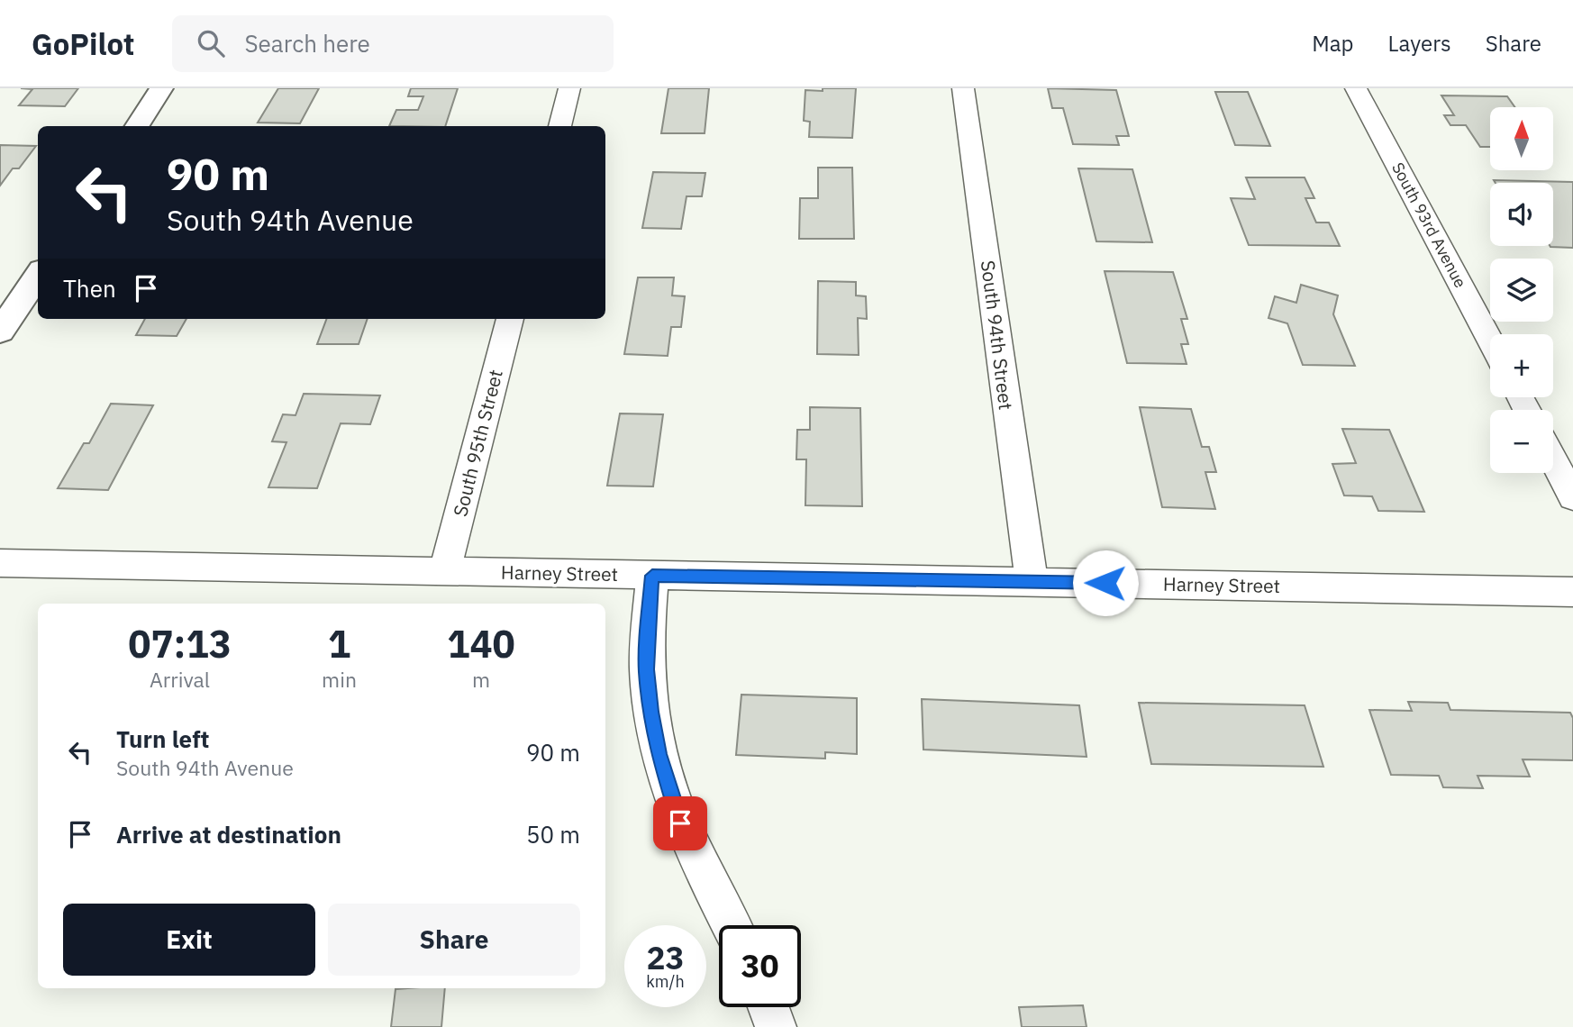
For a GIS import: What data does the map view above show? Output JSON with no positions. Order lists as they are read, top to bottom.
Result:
{
  "streets": {
    "street": [
      "South 93rd Avenue",
      "South 94th Street",
      "South 95th Street",
      "Harney Street"
    ]
  },
  "crossings": [
    ["South 94th Street", "Harney Street"],
    ["South 95th Street", "Harney Street"]
  ],
  "north": "top",
  "page": {
    "header": "GoPilot",
    "search": "Search here",
    "nav": ["Map", "Layers", "Share"],
    "map_buttons": ["+", "−"],
    "turn": ["90 m", "South 94th Avenue"],
    "then": "Then",
    "eta": [
      "07:13",
      "Arrival",
      "1",
      "min",
      "140",
      "m"
    ],
    "list": [
      {
        "name": "Turn left",
        "note": "South 94th Avenue",
        "value": "90 m"
      },
      {
        "name": "Arrive at destination",
        "value": "50 m"
      }
    ],
    "buttons": ["Exit", "Share"],
    "speed": "23 km/h",
    "limit": "30"
  }
}
